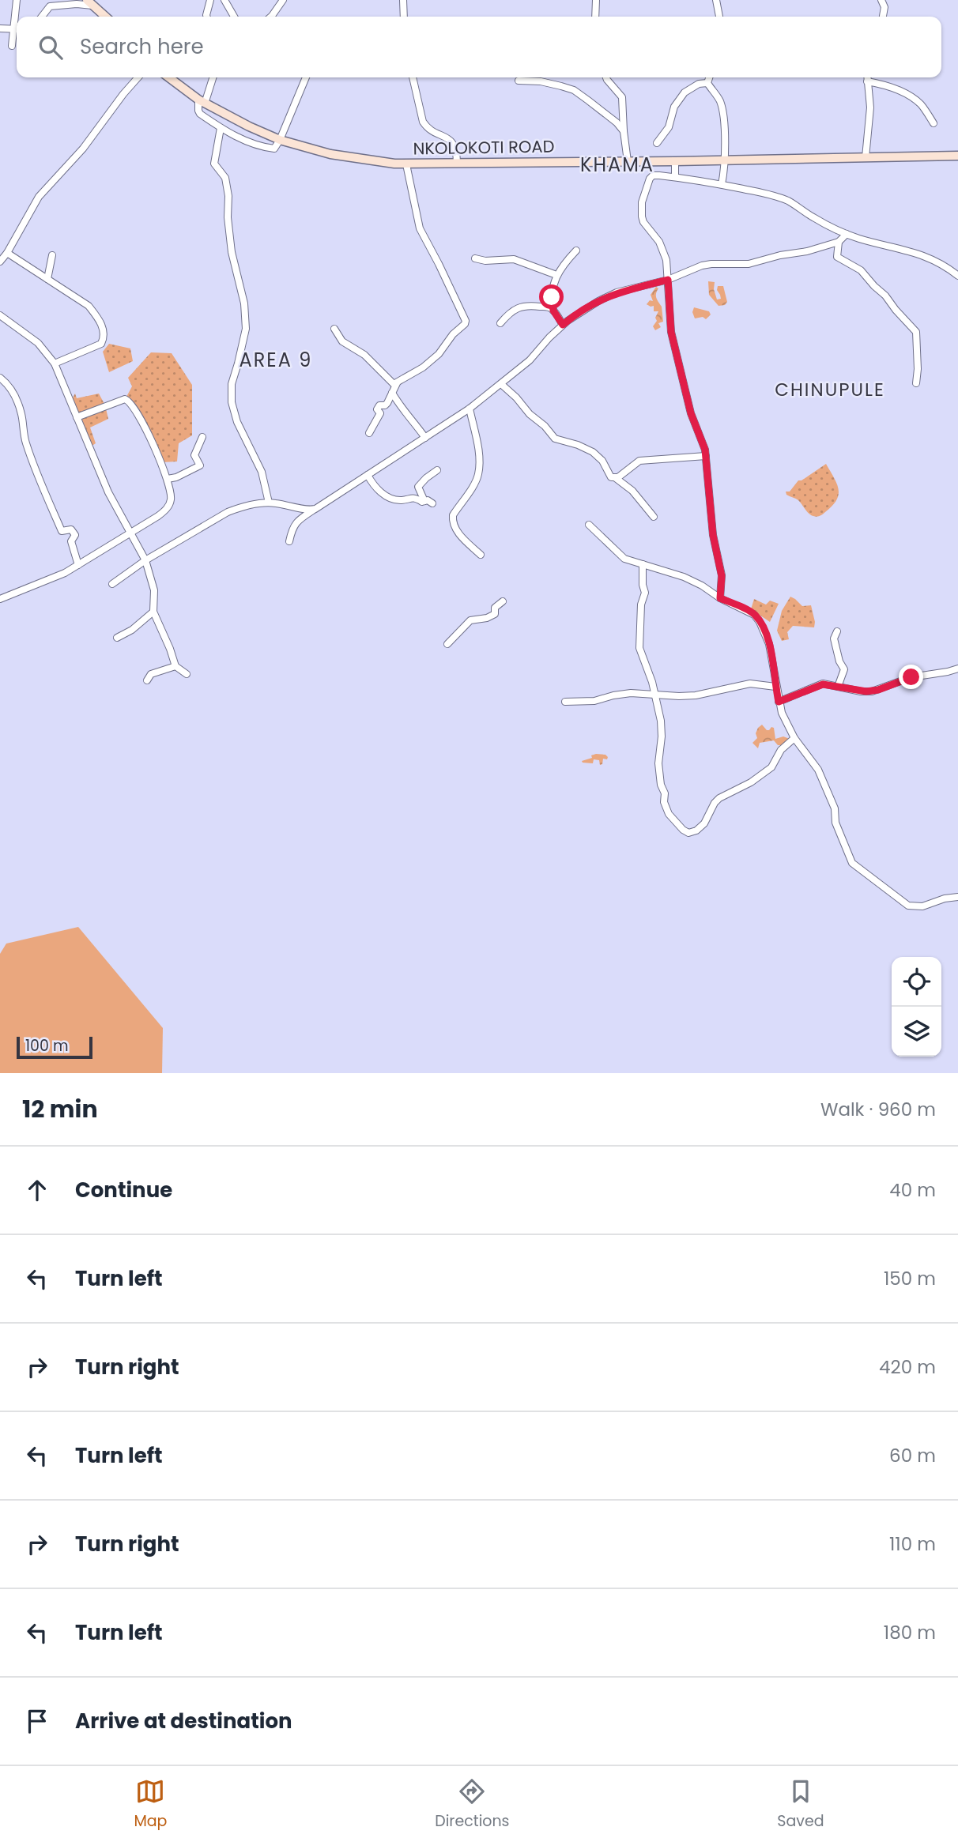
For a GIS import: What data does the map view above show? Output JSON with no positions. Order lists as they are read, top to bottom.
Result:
{
  "streets": {
    "main road": ["NKOLOKOTI ROAD"]
  },
  "districts": ["KHAMA", "AREA 9", "CHINUPULE"],
  "scale_bar": "100 m",
  "page": {
    "search": "Search here",
    "scale": "100 m",
    "heading": ["12 min", "Walk · 960 m"],
    "list": [
      ["Continue", "40 m"],
      ["Turn left", "150 m"],
      ["Turn right", "420 m"],
      ["Turn left", "60 m"],
      ["Turn right", "110 m"],
      ["Turn left", "180 m"],
      "Arrive at destination"
    ],
    "nav": ["Map", "Directions", "Saved"]
  }
}
